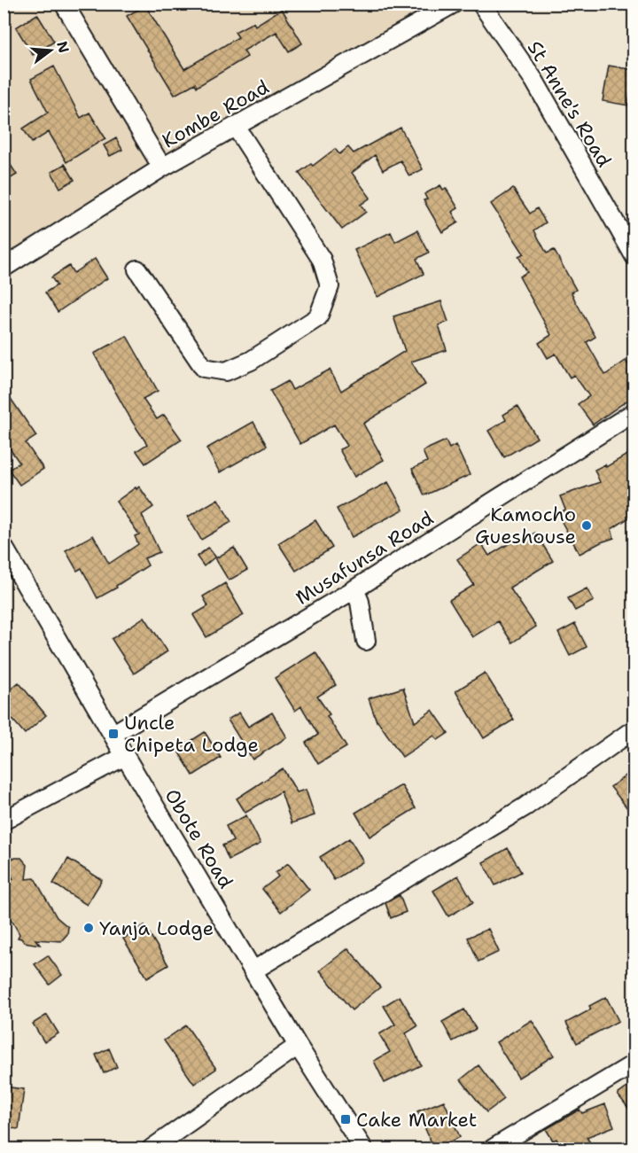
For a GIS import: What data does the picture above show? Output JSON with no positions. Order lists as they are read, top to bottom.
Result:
{
  "streets": {
    "street": [
      "St Anne's Road",
      "Kombe Road",
      "Musafunsa Road",
      "Obote Road"
    ]
  },
  "crossings": [
    ["Musafunsa Road", "Obote Road"]
  ],
  "places": {
    "other": ["Kamocho Gueshouse", "Yanja Lodge"],
    "transit": ["Uncle Chipeta Lodge", "Cake Market"]
  },
  "north": "right"
}
